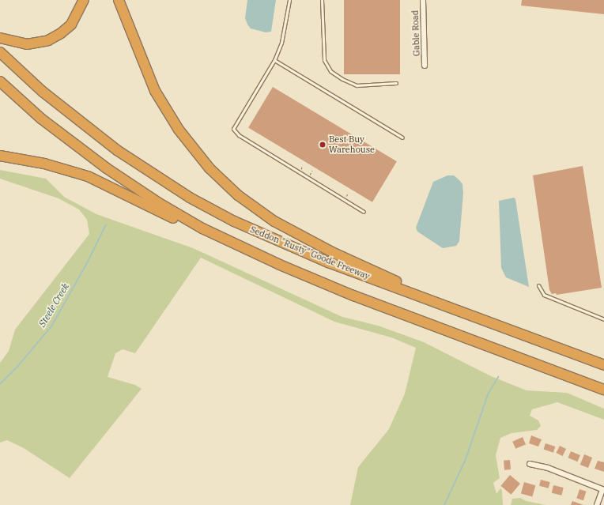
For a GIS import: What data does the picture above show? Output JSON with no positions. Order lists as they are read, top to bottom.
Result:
{
  "streets": {
    "highway": ["Seddon \"Rusty\" Goode Freeway"],
    "street": ["Gable Road"]
  },
  "water": ["Steele Creek"],
  "places": ["Best Buy Warehouse"]
}
